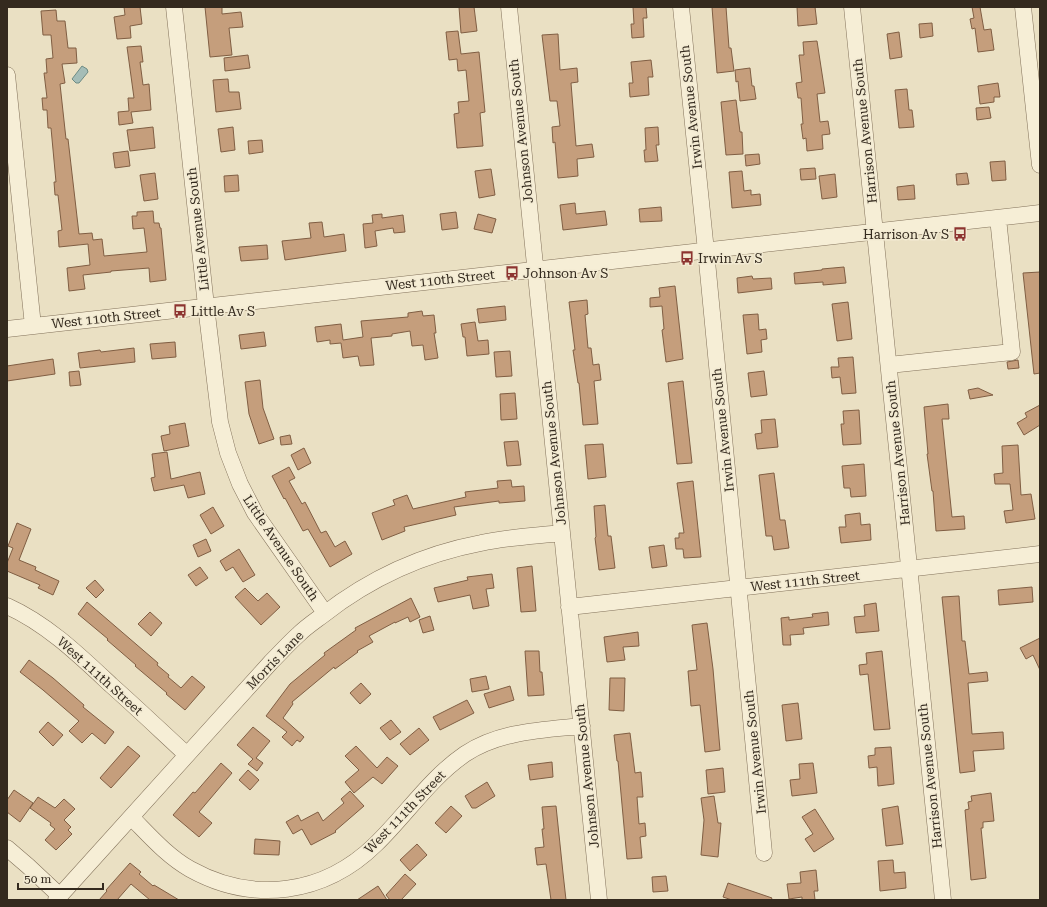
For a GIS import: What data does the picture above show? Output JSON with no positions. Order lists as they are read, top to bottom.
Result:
{
  "streets": {
    "street": [
      "Irwin Avenue South",
      "Johnson Avenue South",
      "Harrison Avenue South",
      "Little Avenue South",
      "West 110th Street",
      "West 111th Street",
      "Morris Lane"
    ]
  },
  "crossings": [
    ["Irwin Avenue South", "West 110th Street"],
    ["Irwin Avenue South", "West 111th Street"],
    ["Johnson Avenue South", "West 110th Street"],
    ["Johnson Avenue South", "West 111th Street"],
    ["Johnson Avenue South", "Morris Lane"],
    ["Harrison Avenue South", "West 110th Street"],
    ["Harrison Avenue South", "West 111th Street"],
    ["Little Avenue South", "West 110th Street"],
    ["Little Avenue South", "Morris Lane"],
    ["West 111th Street", "Morris Lane"]
  ],
  "places": {
    "bus stop": [
      "Harrison Av S",
      "Irwin Av S",
      "Johnson Av S",
      "Little Av S"
    ]
  },
  "scale_bar": "50 m"
}
